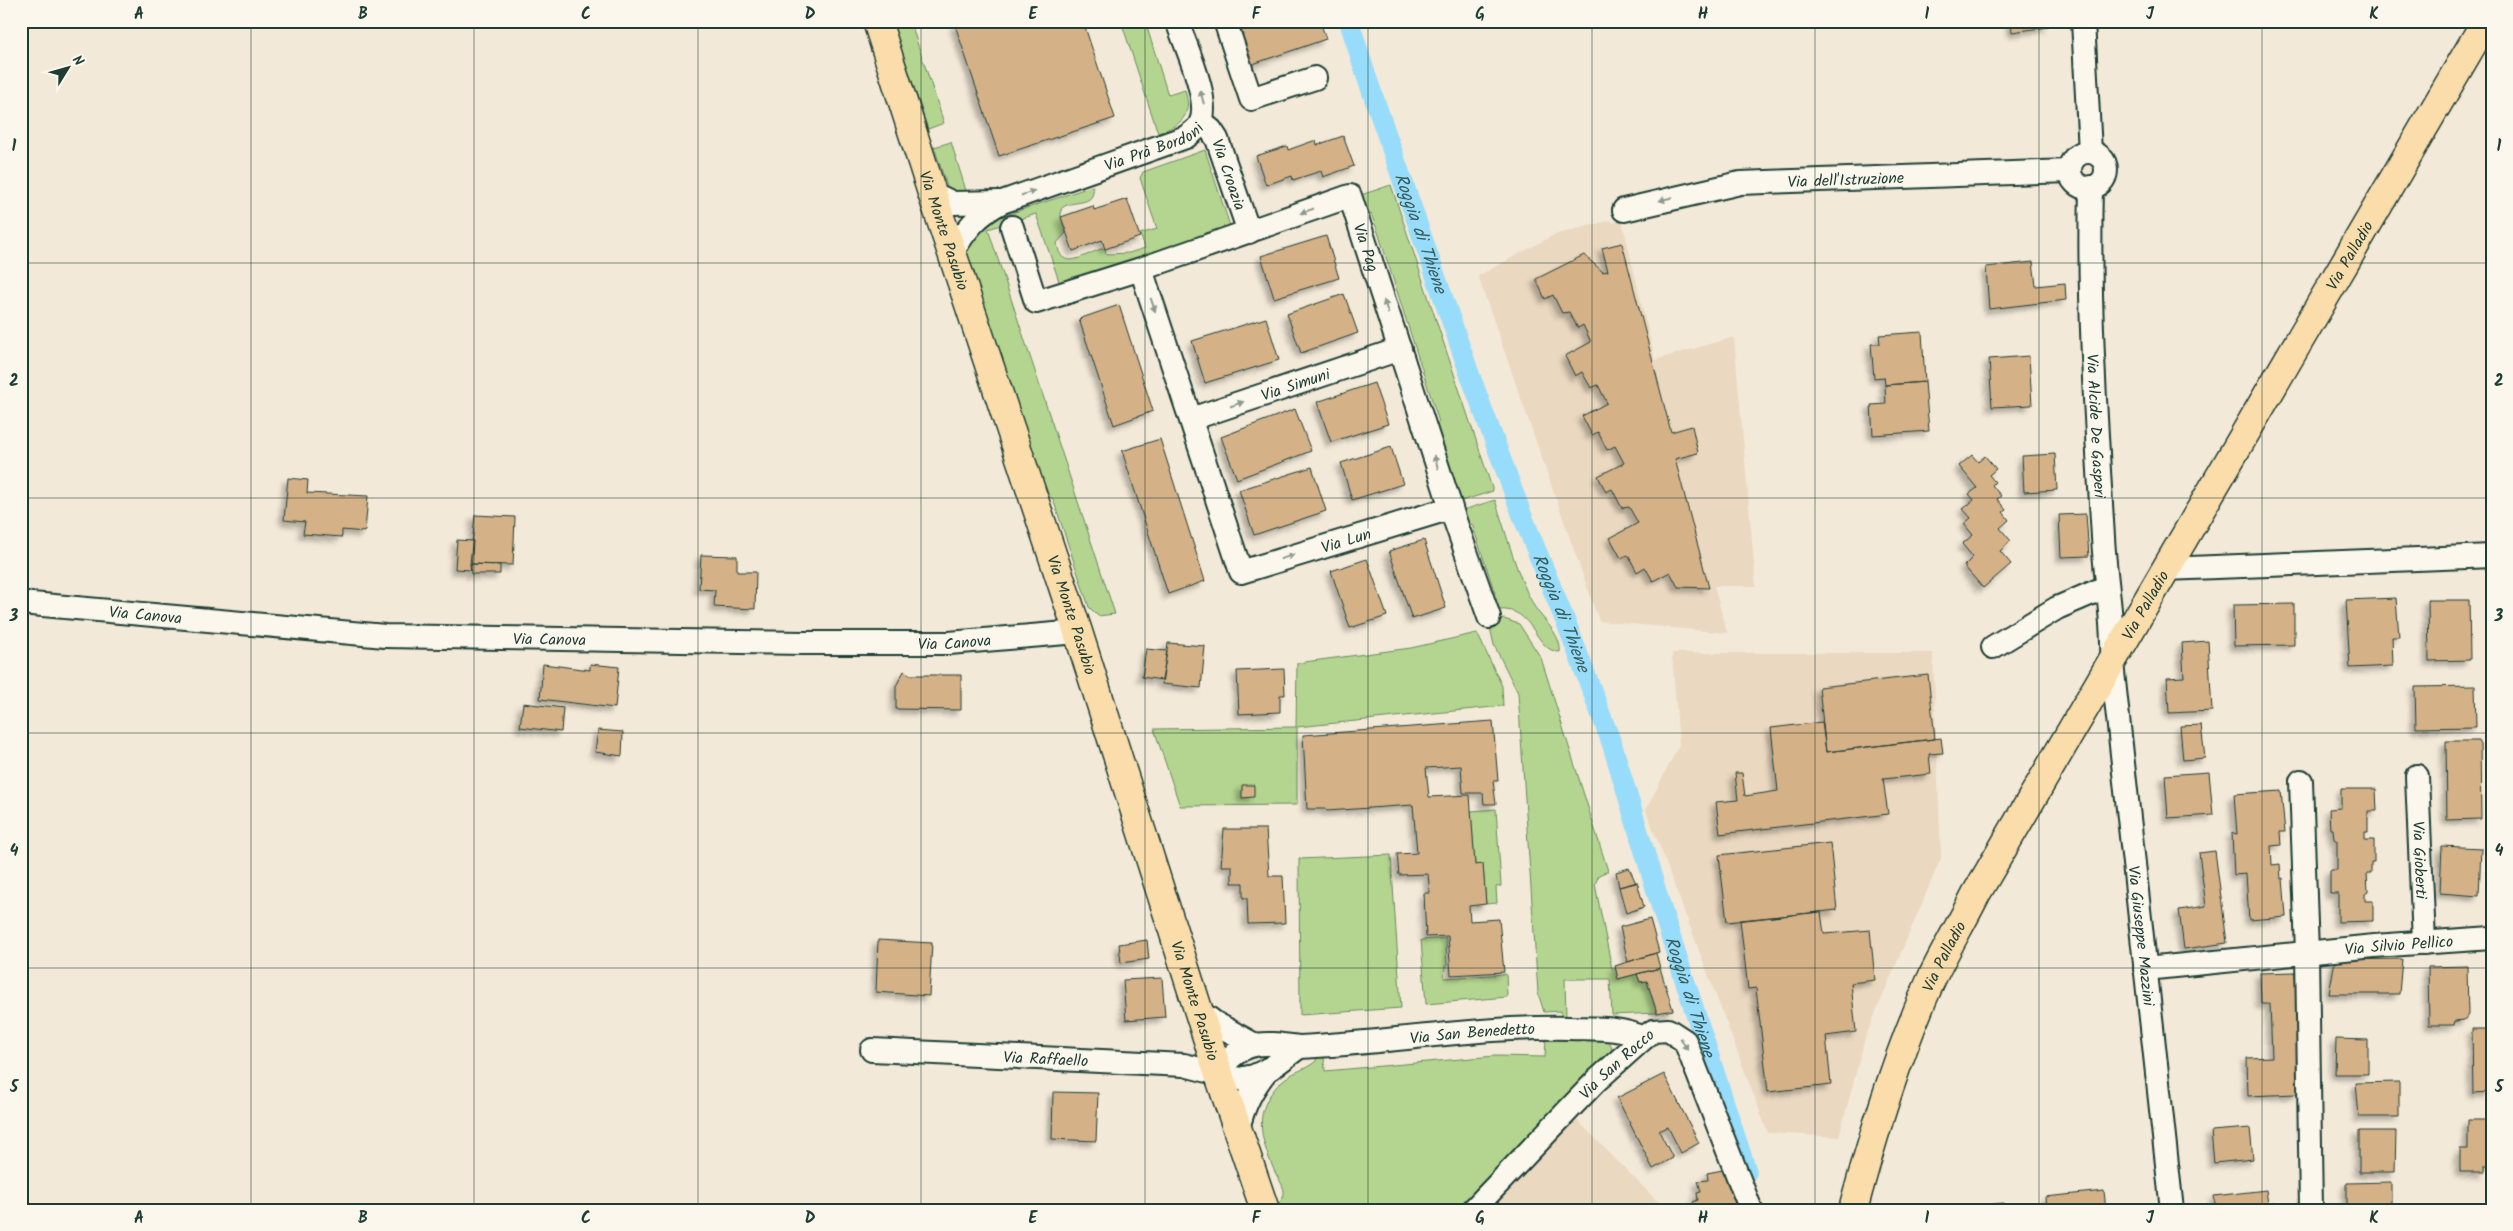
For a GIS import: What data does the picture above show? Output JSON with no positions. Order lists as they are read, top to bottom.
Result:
{
  "streets": {
    "main road": ["Via Monte Pasubio", "Via Palladio"],
    "street": [
      "Via Prà Bordoni",
      "Via Croazia",
      "Via dell'Istruzione",
      "Via Pag",
      "Via Simuni",
      "Via Alcide De Gasperi",
      "Via Lun",
      "Via Canova",
      "Via Gioberti",
      "Via Giuseppe Mazzini",
      "Via Silvio Pellico",
      "Via San Benedetto",
      "Via Raffaello",
      "Via San Rocco"
    ]
  },
  "crossings": [
    ["Via Prà Bordoni", "Via Croazia"],
    ["Via Prà Bordoni", "Via Monte Pasubio"],
    ["Via Croazia", "Via Pag"],
    ["Via dell'Istruzione", "Via Alcide De Gasperi"],
    ["Via Monte Pasubio", "Via Canova"],
    ["Via Monte Pasubio", "Via San Benedetto"],
    ["Via Monte Pasubio", "Via Raffaello"],
    ["Via Pag", "Via Simuni"],
    ["Via Pag", "Via Lun"],
    ["Via Palladio", "Via Alcide De Gasperi"],
    ["Via Palladio", "Via Giuseppe Mazzini"],
    ["Via Simuni", "Via Lun"],
    ["Via Alcide De Gasperi", "Via Giuseppe Mazzini"],
    ["Via Gioberti", "Via Silvio Pellico"],
    ["Via Giuseppe Mazzini", "Via Silvio Pellico"],
    ["Via San Benedetto", "Via Raffaello"],
    ["Via San Benedetto", "Via San Rocco"]
  ],
  "one_way": ["Via dell'Istruzione", "Via Simuni", "Via San Rocco"],
  "water": ["Roggia di Thiene"],
  "north": "top right",
  "grid": {
    "columns": [
      "A",
      "B",
      "C",
      "D",
      "E",
      "F",
      "G",
      "H",
      "I",
      "J",
      "K"
    ],
    "rows": [
      "1",
      "2",
      "3",
      "4",
      "5"
    ]
  }
}
